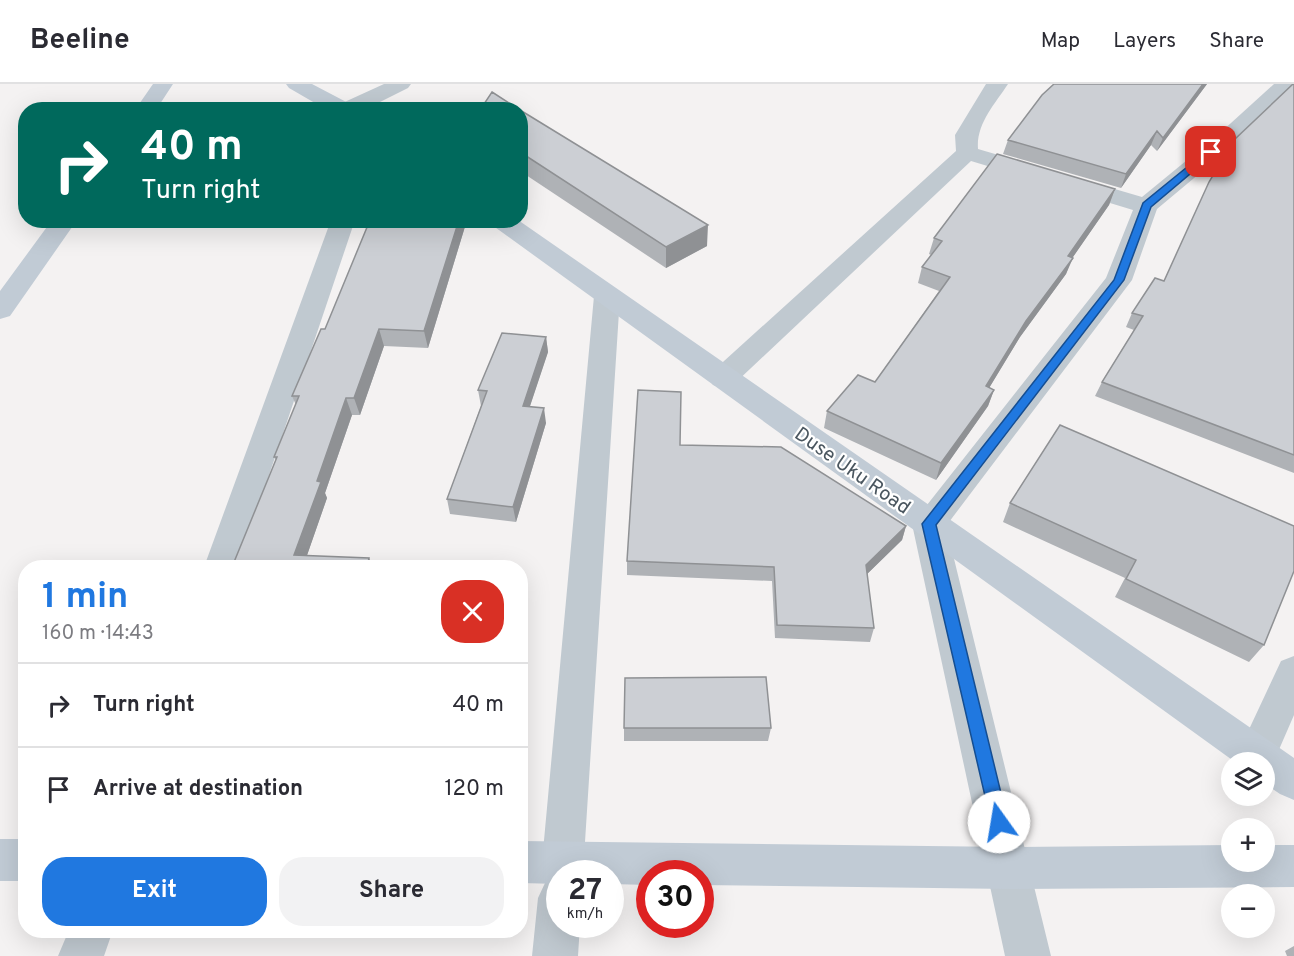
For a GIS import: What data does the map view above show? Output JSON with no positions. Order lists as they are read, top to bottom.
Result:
{
  "streets": {
    "street": ["Duse Uku Road"]
  },
  "page": {
    "header": "Beeline",
    "nav": ["Map", "Layers", "Share"],
    "turn": ["40 m", "Turn right"],
    "heading": ["1 min", "160 m · 14:43"],
    "list": [
      {
        "name": "Turn right",
        "value": "40 m"
      },
      {
        "name": "Arrive at destination",
        "value": "120 m"
      }
    ],
    "map_buttons": ["+", "−"],
    "buttons": ["Exit", "Share"],
    "speed": "27 km/h",
    "limit": "30"
  }
}
